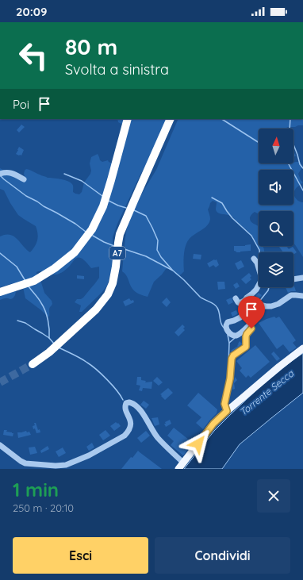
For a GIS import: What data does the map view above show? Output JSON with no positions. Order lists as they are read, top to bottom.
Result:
{
  "streets": {
    "highway": ["A7"]
  },
  "water": ["Torrente Secca"],
  "north": "top",
  "page": {
    "status": "20:09",
    "turn": ["80 m", "Svolta a sinistra"],
    "then": "Poi",
    "heading": ["1 min", "250 m · 20:10"],
    "buttons": ["Esci", "Condividi"]
  }
}
